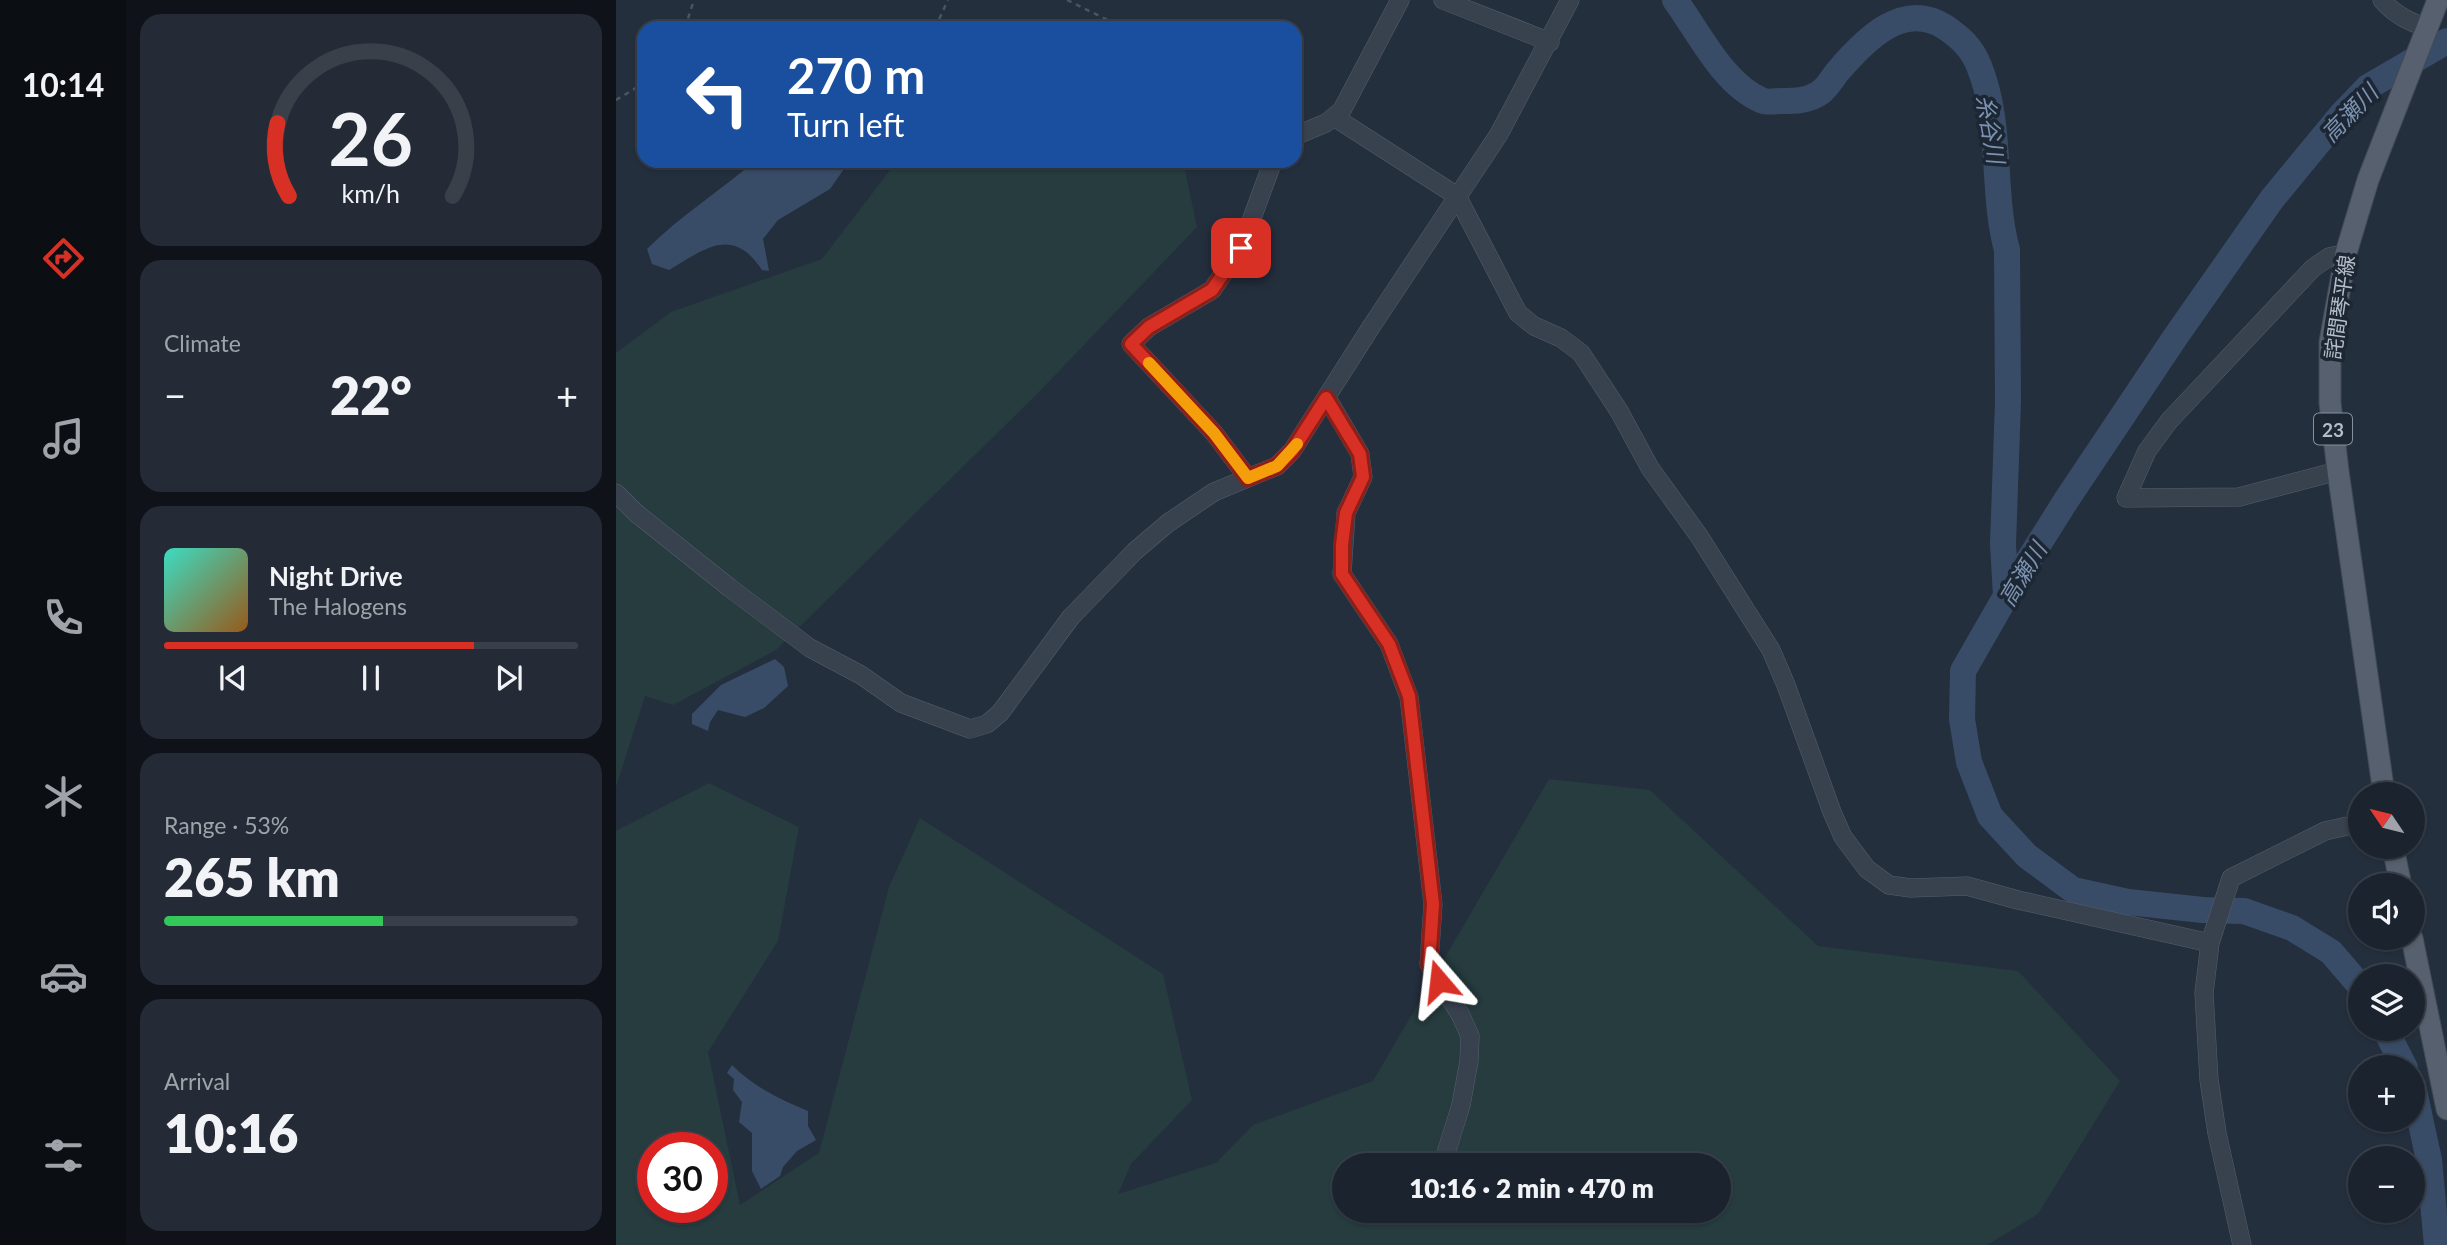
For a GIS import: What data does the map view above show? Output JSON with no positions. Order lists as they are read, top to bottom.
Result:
{
  "streets": {
    "main road": ["詫間琴平線", "23"]
  },
  "water": ["高瀬川", "糸谷川"],
  "north": "top left",
  "page": {
    "tabs": "10:14",
    "turn": ["270 m", "Turn left"],
    "tile": [
      "Climate",
      ["Range · 53%", "265 km"],
      ["Arrival", "10:16"]
    ],
    "heat": ["−", "22°", "+"],
    "song": ["Night Drive", "The Halogens"],
    "map_buttons": ["+", "−"],
    "limit": "30",
    "trip": "10:16 · 2 min · 470 m",
    "gauge": ["26", "km/h"]
  }
}
